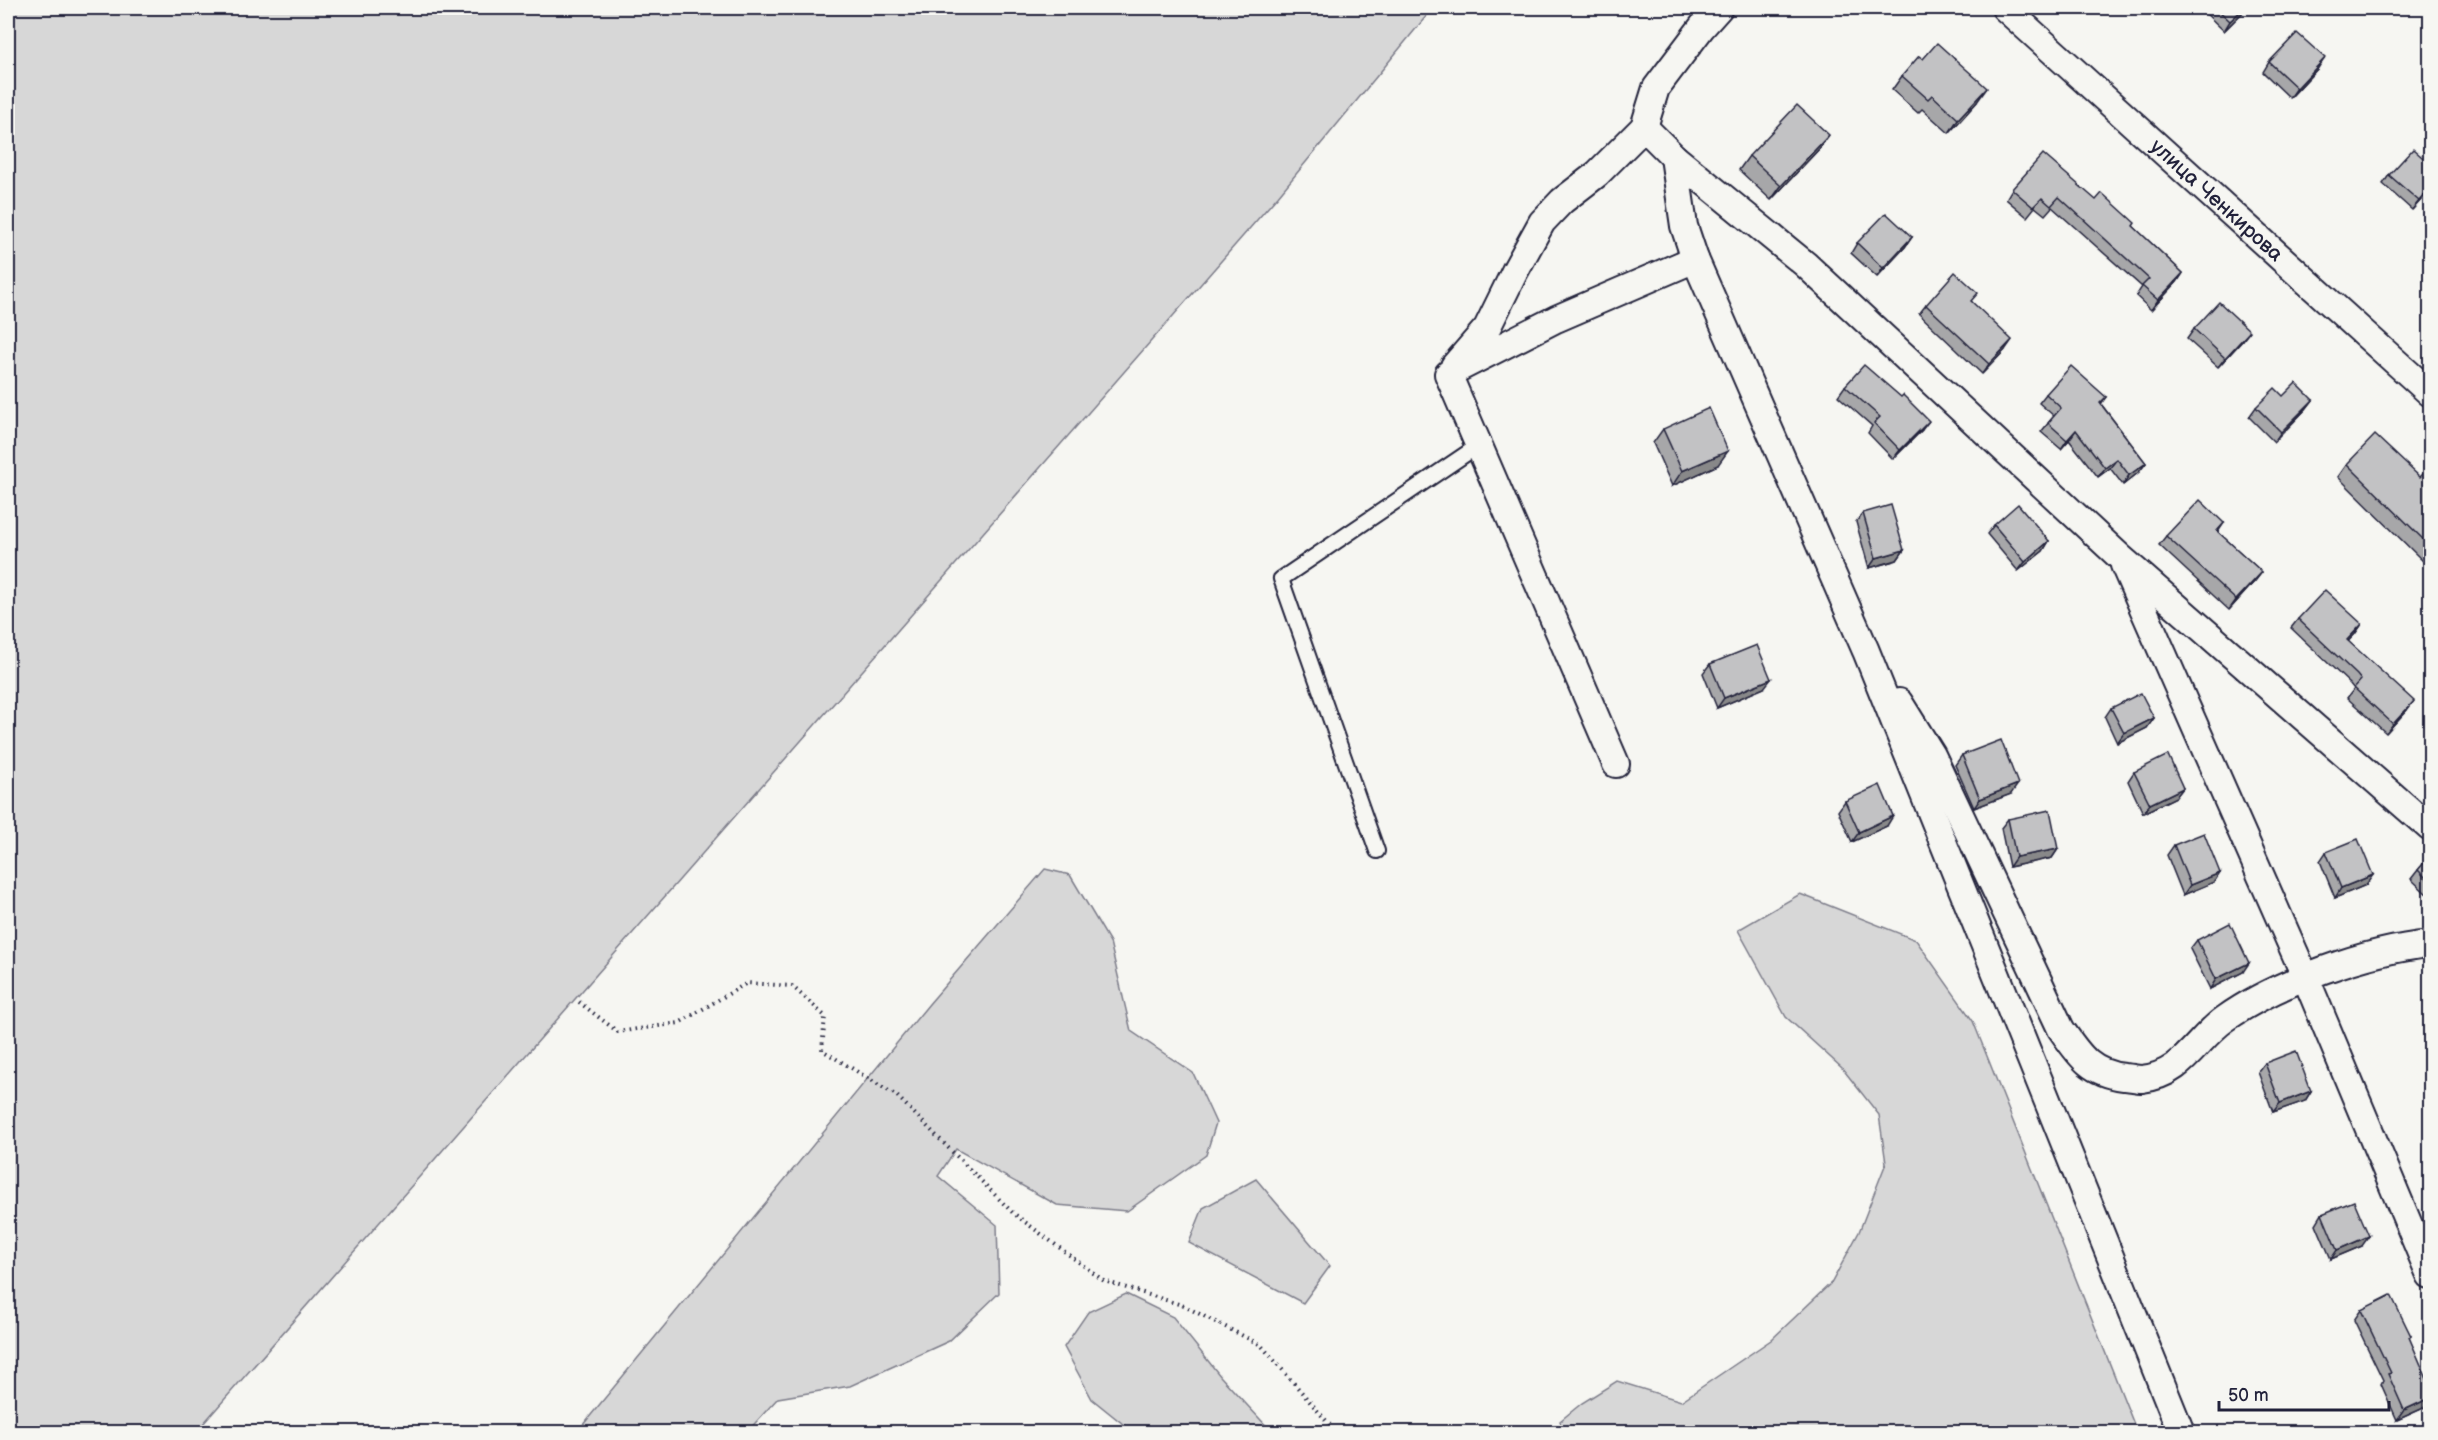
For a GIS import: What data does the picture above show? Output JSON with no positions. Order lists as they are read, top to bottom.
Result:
{
  "streets": {
    "street": ["улица Ченкирова"]
  },
  "scale_bar": "50 m"
}
